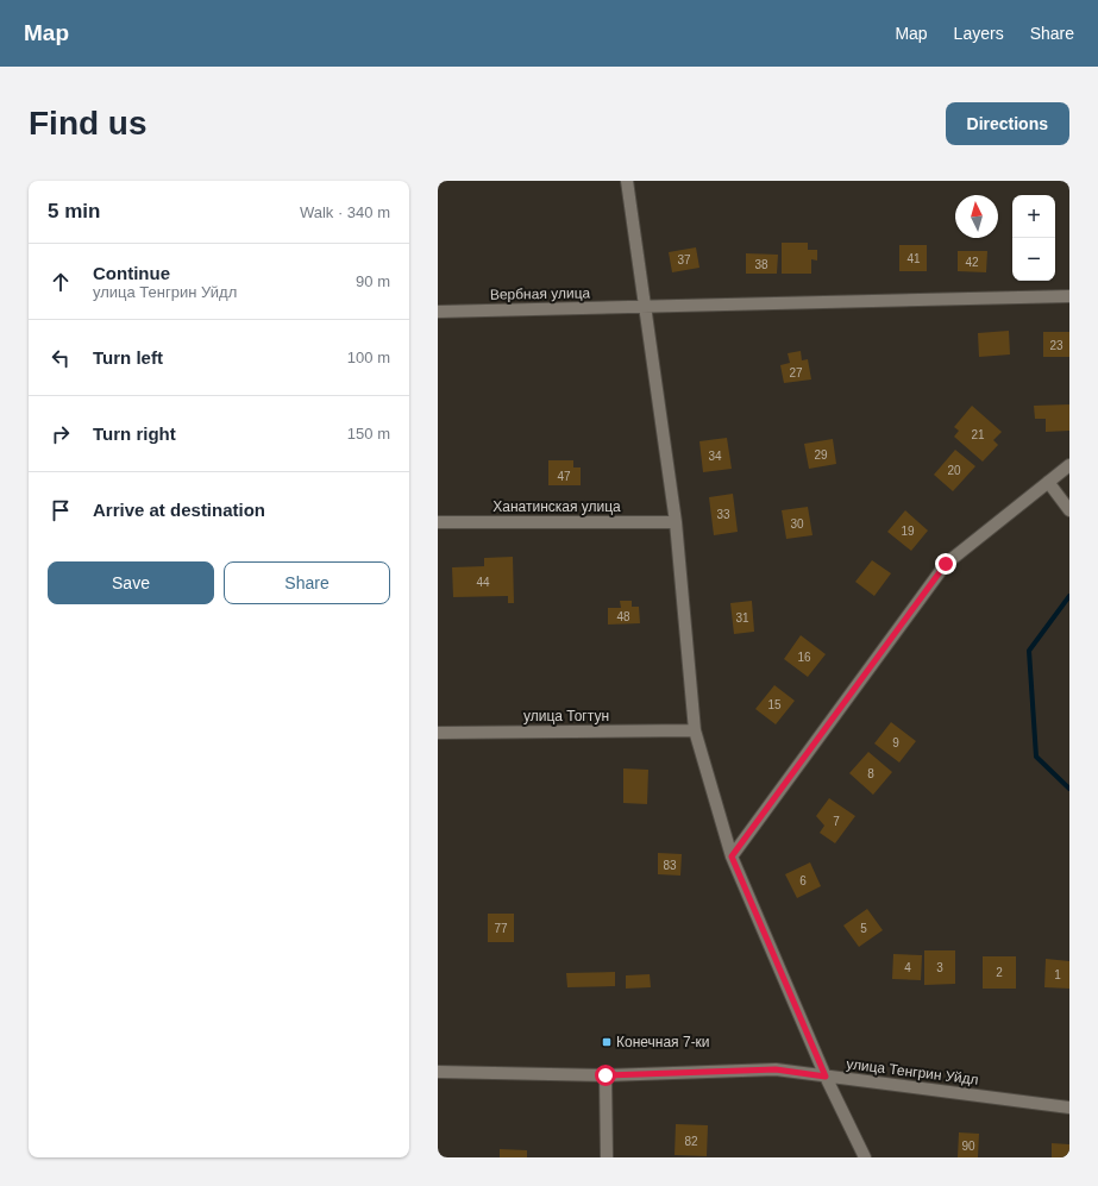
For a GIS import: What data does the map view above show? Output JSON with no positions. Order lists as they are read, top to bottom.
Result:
{
  "streets": {
    "street": [
      "Вербная улица",
      "Ханатинская улица",
      "улица Тогтун",
      "улица Тенгрин Уйдл"
    ]
  },
  "places": {
    "transit": ["Конечная 7-ки"]
  },
  "house_numbers": [
    "41",
    "37",
    "42",
    "38",
    "23",
    "27",
    "21",
    "29",
    "34",
    "20",
    "47",
    "33",
    "30",
    "19",
    "44",
    "48",
    "31",
    "16",
    "15",
    "9",
    "8",
    "7",
    "83",
    "6",
    "77",
    "5",
    "4",
    "3",
    "2",
    "1",
    "82",
    "90"
  ],
  "north": "top",
  "page": {
    "header": "Map",
    "nav": ["Map", "Layers", "Share"],
    "buttons": [
      "Directions",
      ["Save", "Share"]
    ],
    "title": "Find us",
    "heading": ["5 min", "Walk · 340 m"],
    "map_buttons": ["+", "−"],
    "list": [
      ["Continue", "улица Тенгрин Уйдл", "90 m"],
      ["Turn left", "100 m"],
      ["Turn right", "150 m"],
      "Arrive at destination"
    ]
  }
}
